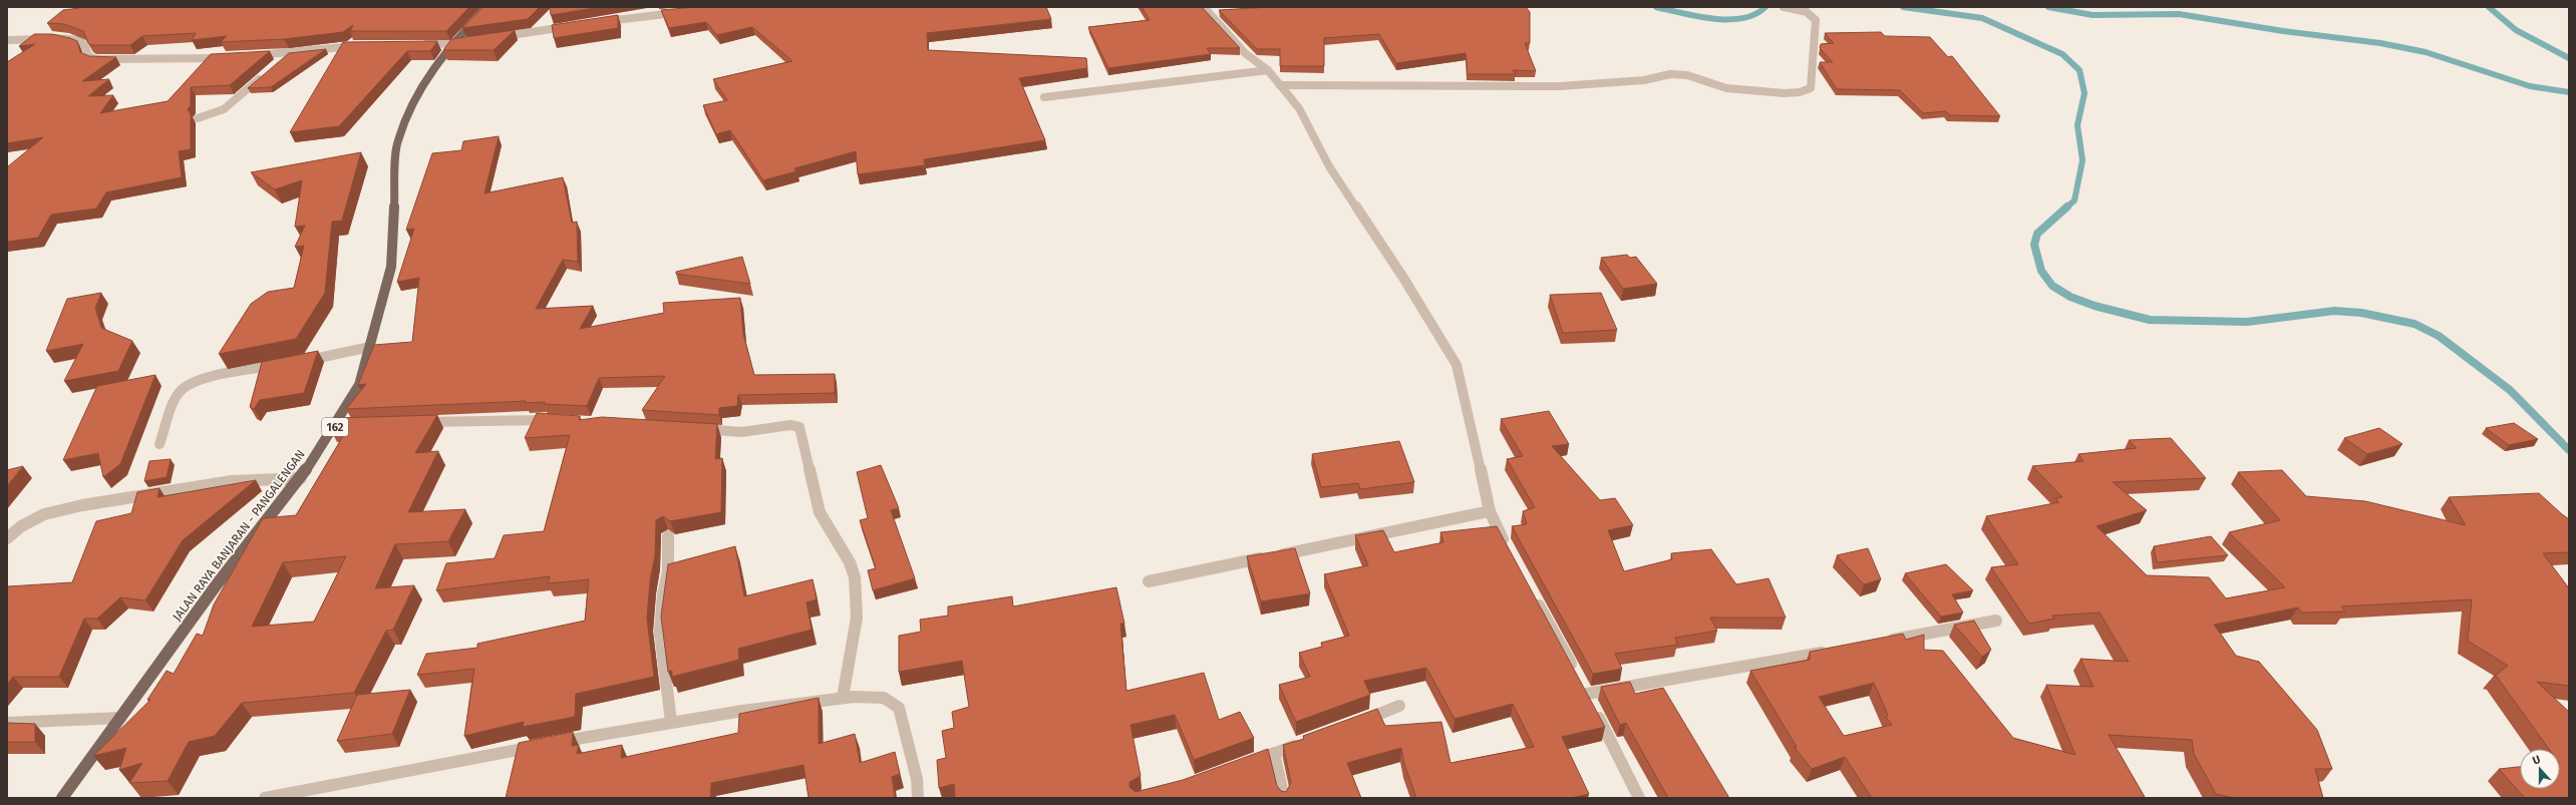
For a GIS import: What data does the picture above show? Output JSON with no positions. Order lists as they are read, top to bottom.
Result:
{
  "streets": {
    "main road": ["162", "JALAN RAYA BANJARAN - PANGALENGAN"]
  },
  "north": "top"
}
